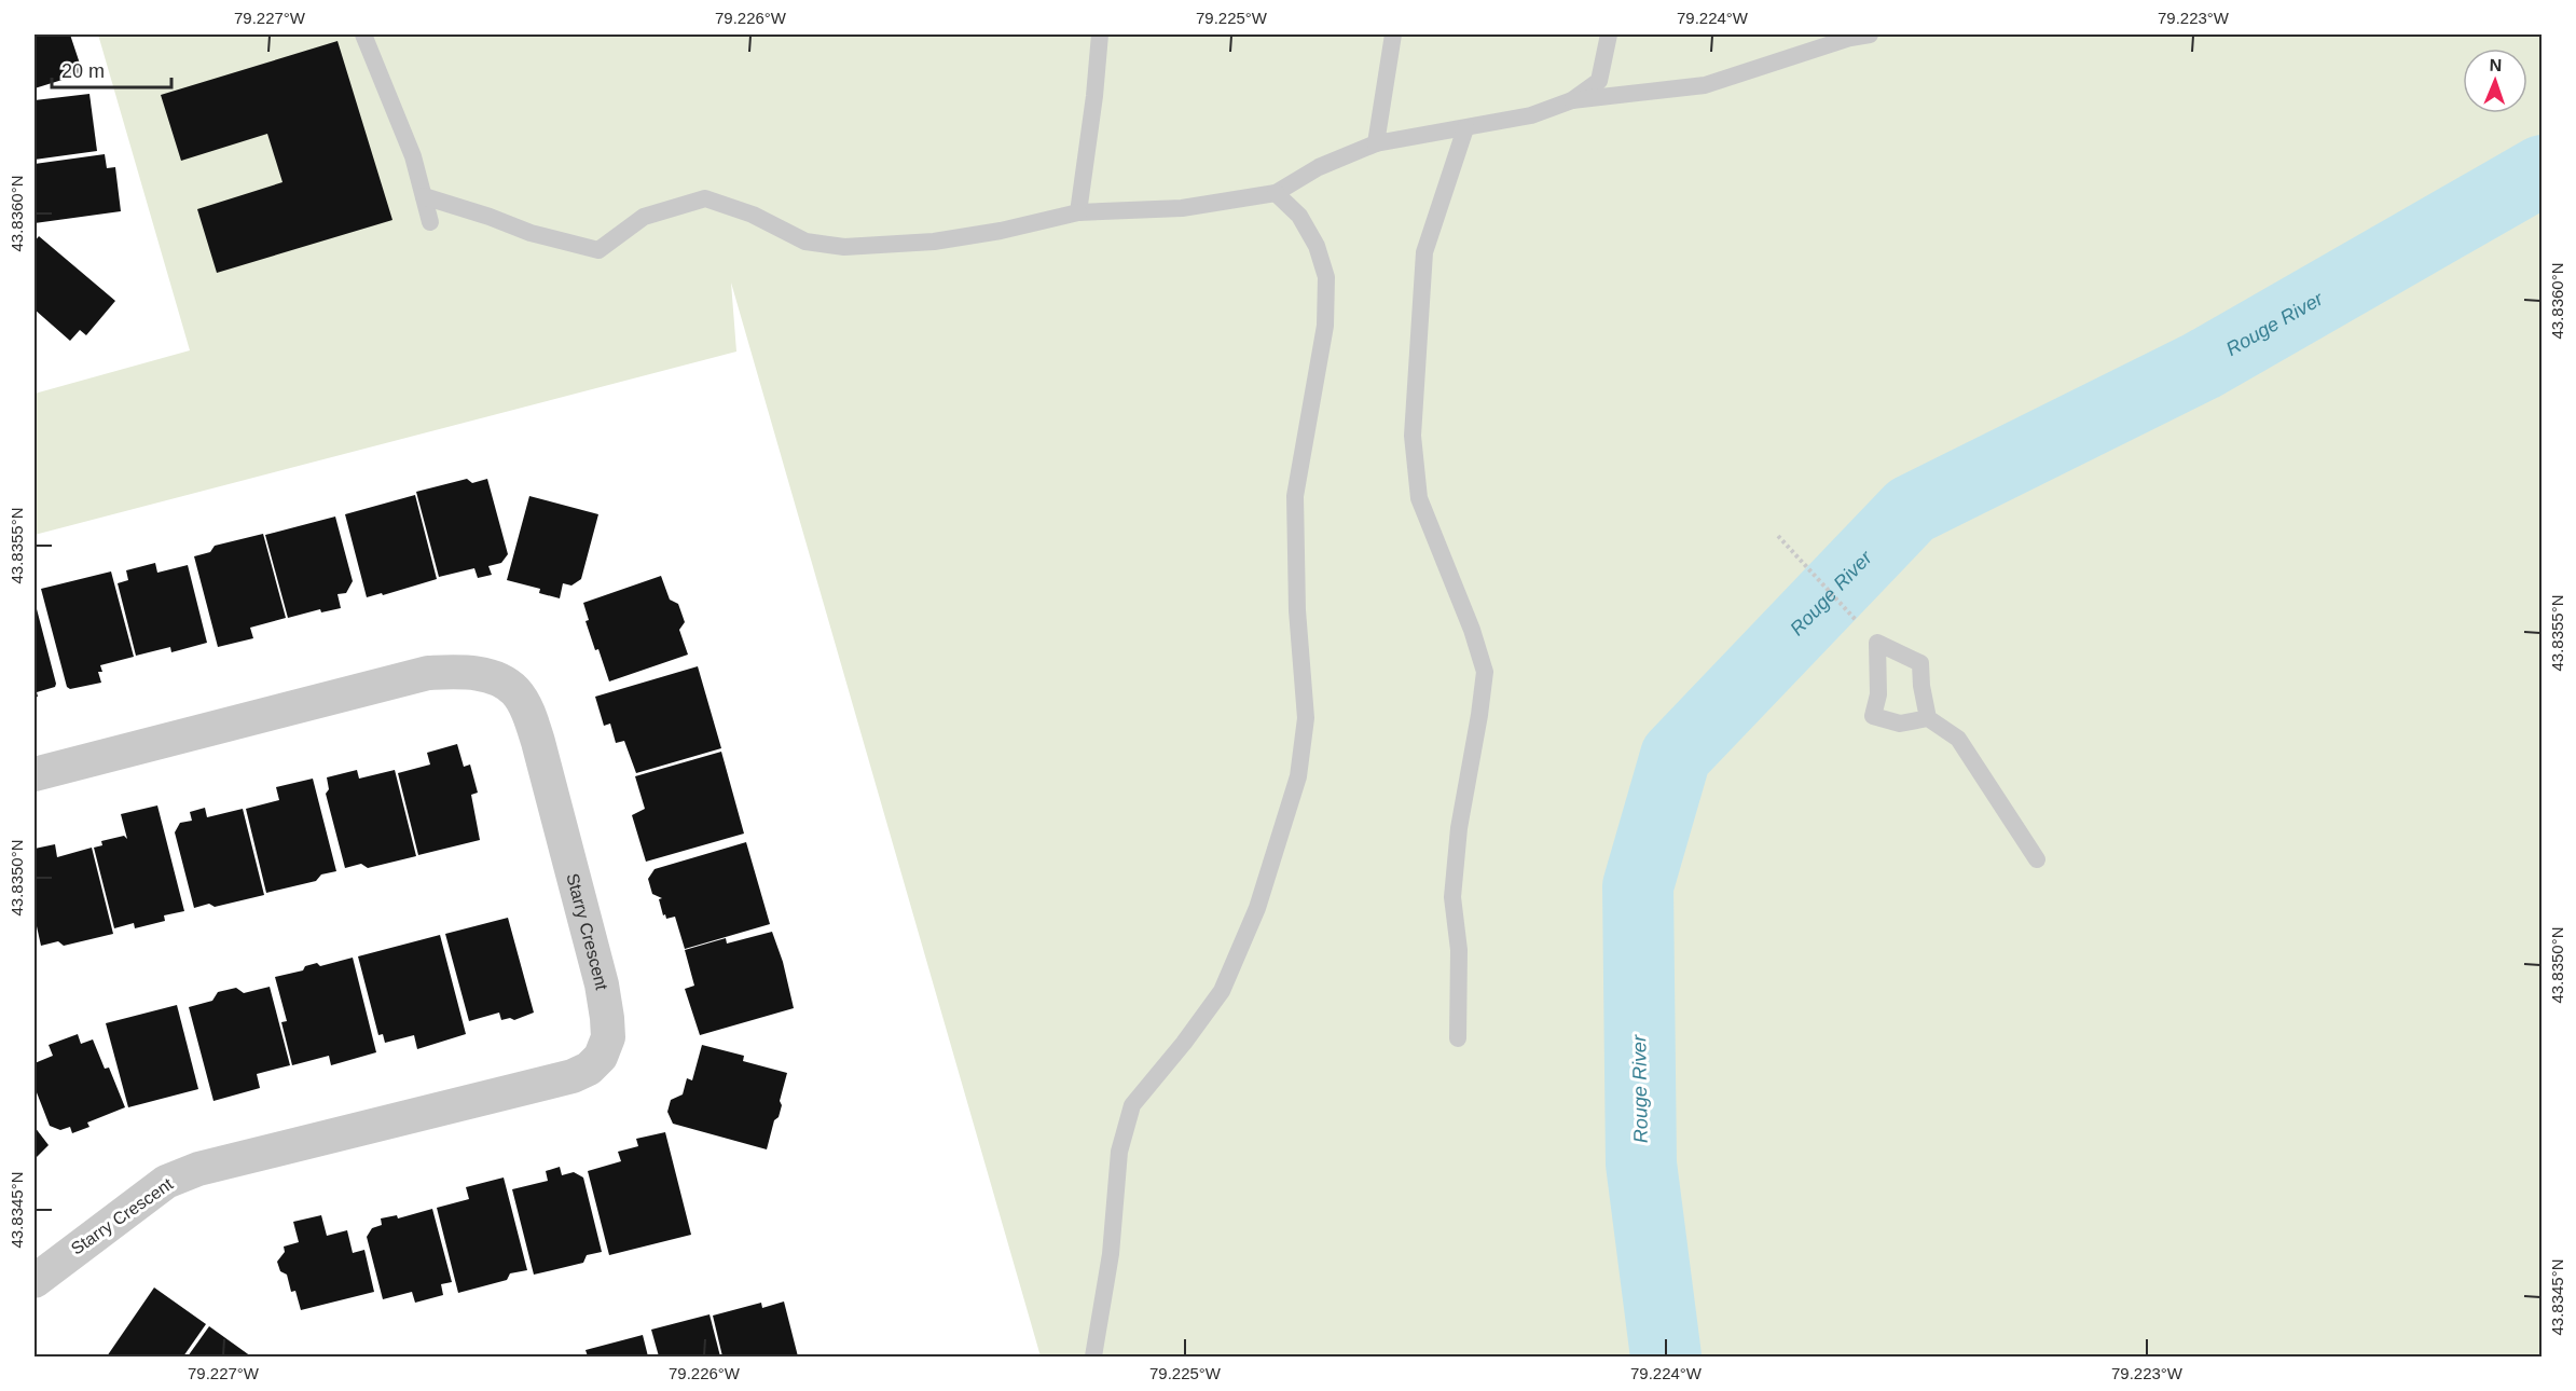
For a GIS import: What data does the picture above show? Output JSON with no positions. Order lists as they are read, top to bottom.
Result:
{
  "streets": {
    "street": ["Starry Crescent"]
  },
  "water": ["Rouge River"],
  "scale_bar": "20 m",
  "north": "top",
  "coordinates": [
    "79.227°W",
    "79.226°W",
    "79.225°W",
    "79.224°W",
    "79.223°W",
    "43.8360°N",
    "43.8355°N",
    "43.8350°N",
    "43.8345°N"
  ]
}
